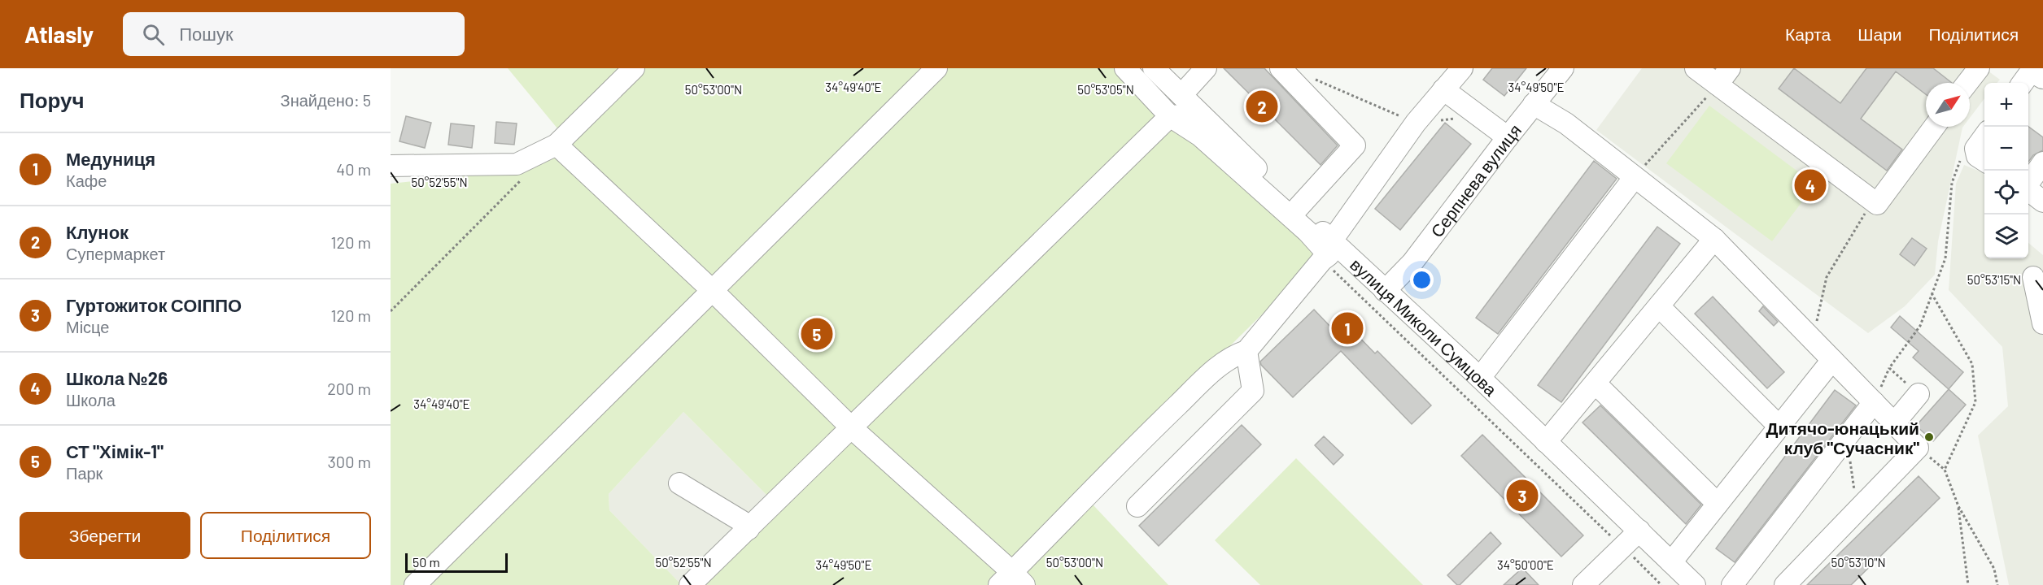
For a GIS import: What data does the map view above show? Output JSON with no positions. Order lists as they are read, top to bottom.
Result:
{
  "streets": {
    "street": ["Серпнева вулиця", "вулиця Миколи Сумцова"]
  },
  "crossings": [
    ["Серпнева вулиця", "вулиця Миколи Сумцова"]
  ],
  "places": ["Дитячо-юнацький клуб \"Сучасник\""],
  "scale_bar": "50 m",
  "north": "top right",
  "page": {
    "header": "Atlasly",
    "search": "Пошук",
    "nav": ["Карта", "Шари", "Поділитися"],
    "heading": ["Поруч", "Знайдено: 5"],
    "map_buttons": ["+", "−"],
    "pins": [
      "2",
      "4",
      "1",
      "5",
      "3"
    ],
    "list": [
      {
        "mark": "1",
        "name": "Медуниця",
        "note": "Кафе",
        "value": "40 m"
      },
      {
        "mark": "2",
        "name": "Клунок",
        "note": "Супермаркет",
        "value": "120 m"
      },
      {
        "mark": "3",
        "name": "Гуртожиток СОІППО",
        "note": "Місце",
        "value": "120 m"
      },
      {
        "mark": "4",
        "name": "Школа №26",
        "note": "Школа",
        "value": "200 m"
      },
      {
        "mark": "5",
        "name": "СТ \"Хімік-1\"",
        "note": "Парк",
        "value": "300 m"
      }
    ],
    "buttons": ["Зберегти", "Поділитися"],
    "scale": "50 m"
  },
  "coordinates": [
    "34°49'40\"E",
    "34°49'50\"E",
    "50°53'05\"N",
    "50°53'00\"N",
    "50°52'55\"N",
    "50°53'15\"N",
    "50°53'10\"N",
    "34°50'00\"E"
  ]
}
